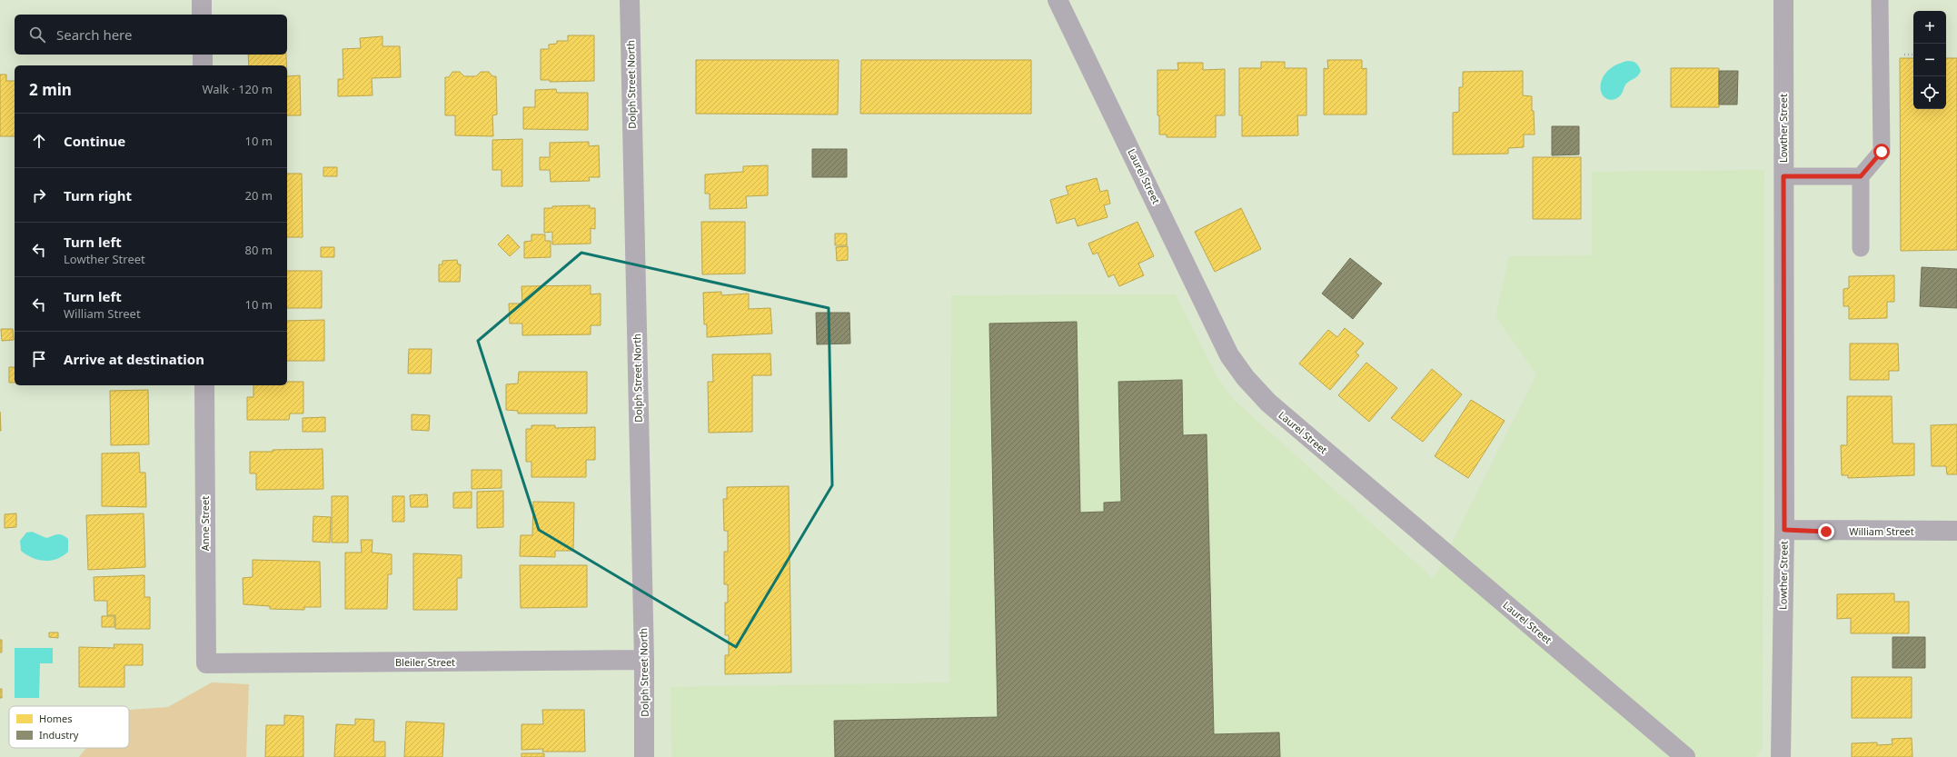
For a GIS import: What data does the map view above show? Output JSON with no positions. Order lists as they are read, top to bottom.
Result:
{
  "streets": {
    "street": [
      "Dolph Street North",
      "Lowther Street",
      "Laurel Street",
      "Anne Street",
      "William Street",
      "Bleiler Street"
    ]
  },
  "crossings": [
    ["Dolph Street North", "Bleiler Street"],
    ["Lowther Street", "William Street"],
    ["Anne Street", "Bleiler Street"]
  ],
  "legend": ["Homes", "Industry"],
  "page": {
    "map_buttons": ["+", "−"],
    "search": "Search here",
    "heading": ["2 min", "Walk · 120 m"],
    "list": [
      ["Continue", "10 m"],
      ["Turn right", "20 m"],
      ["Turn left", "Lowther Street", "80 m"],
      ["Turn left", "William Street", "10 m"],
      "Arrive at destination"
    ]
  }
}
